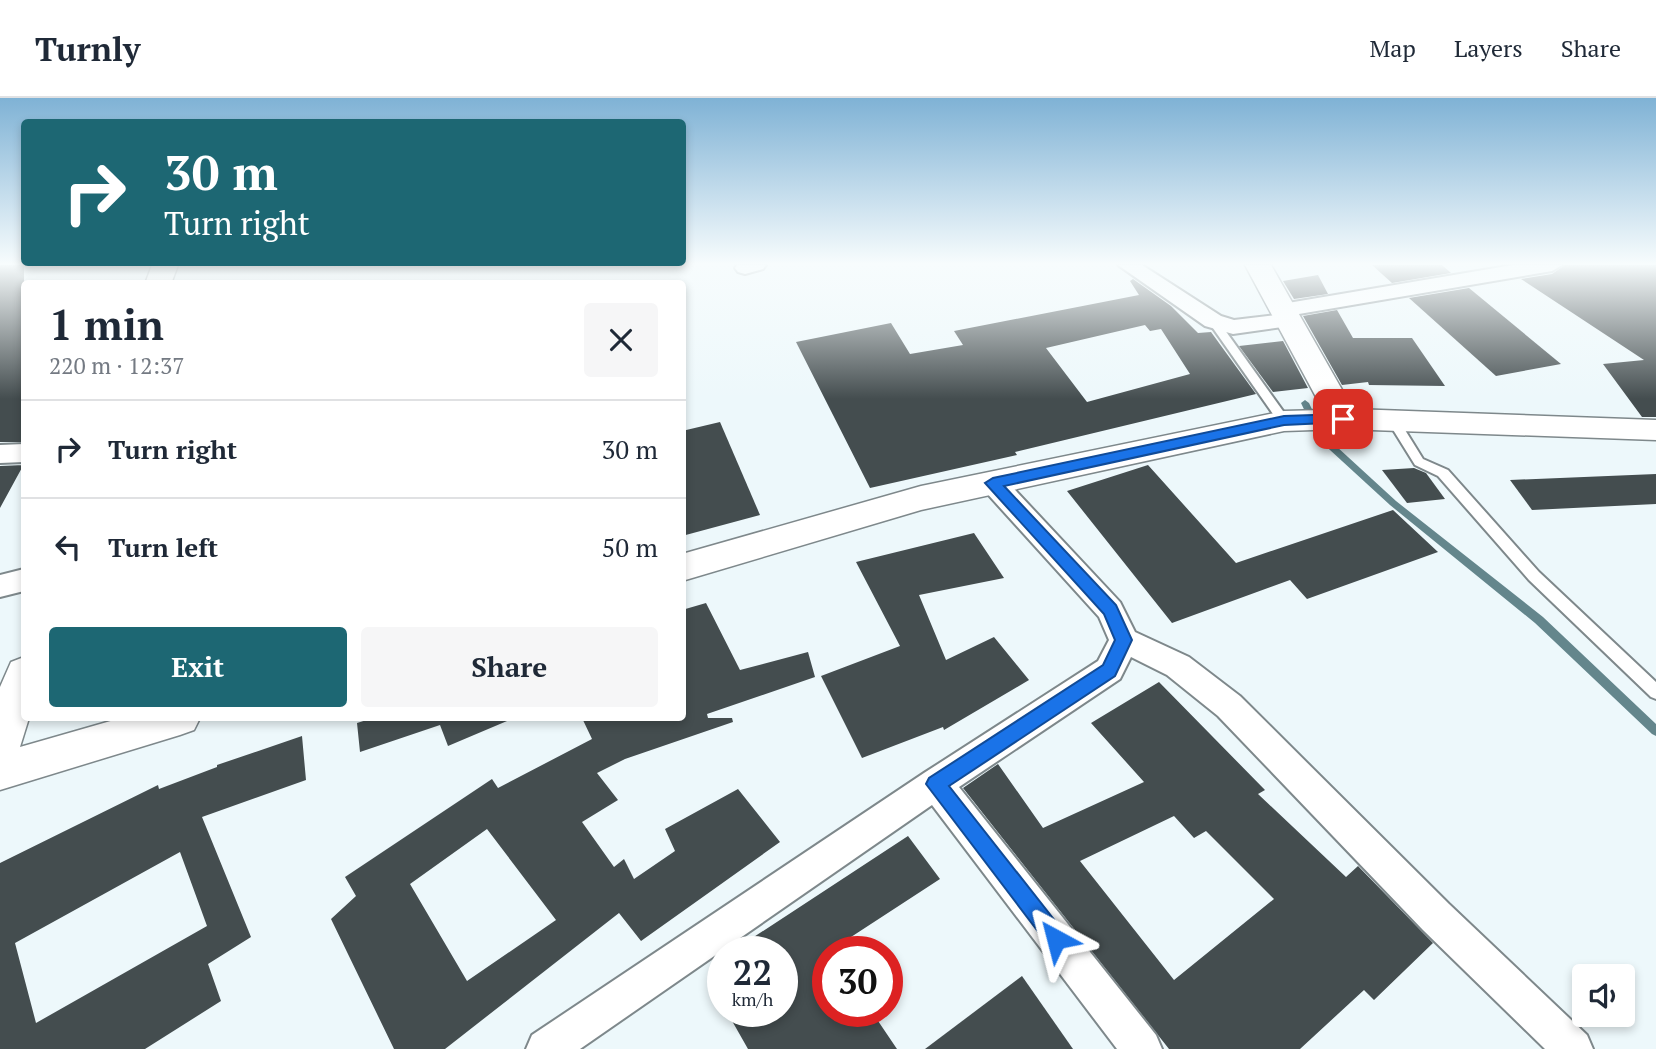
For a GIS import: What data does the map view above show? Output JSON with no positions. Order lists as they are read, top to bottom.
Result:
{
  "page": {
    "header": "Turnly",
    "nav": ["Map", "Layers", "Share"],
    "turn": ["30 m", "Turn right"],
    "heading": ["1 min", "220 m · 12:37"],
    "list": [
      {
        "name": "Turn right",
        "value": "30 m"
      },
      {
        "name": "Turn left",
        "value": "50 m"
      }
    ],
    "buttons": ["Exit", "Share"],
    "speed": "22 km/h",
    "limit": "30"
  }
}
